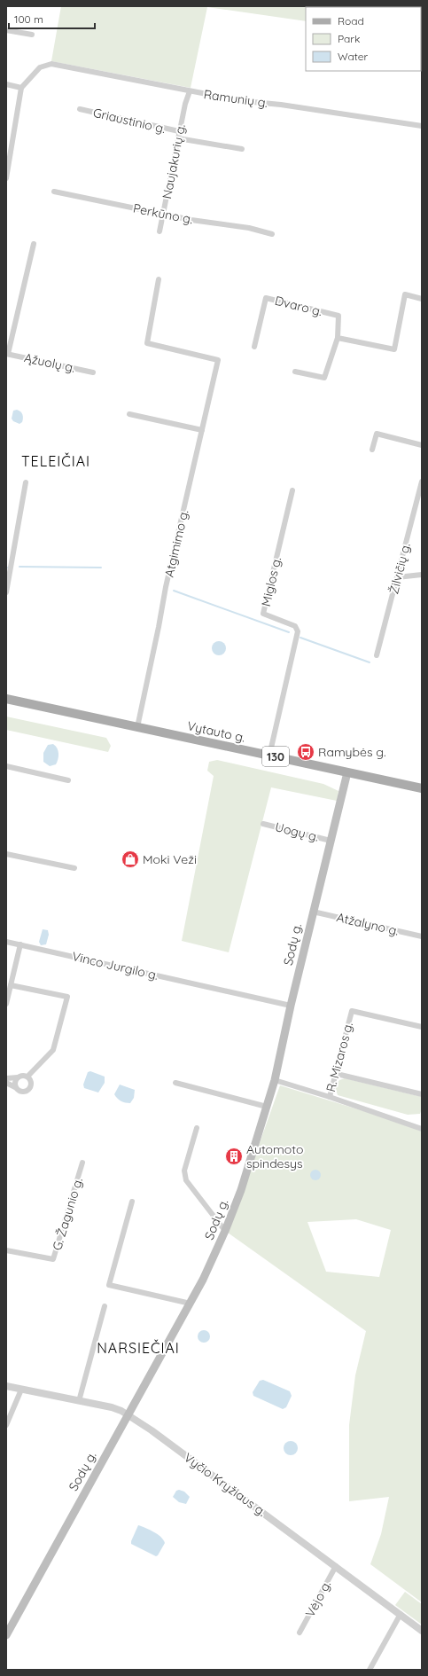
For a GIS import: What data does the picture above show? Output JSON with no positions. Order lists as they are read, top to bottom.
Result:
{
  "streets": {
    "main road": ["Vytauto g.", "130", "Sodų g."],
    "street": [
      "Ramunių g.",
      "Griaustinio g.",
      "Naujakurių g.",
      "Perkūno g.",
      "Dvaro g.",
      "Ąžuolų g.",
      "Atgimimo g.",
      "Žilvičių g.",
      "Miglos g.",
      "Uogų g.",
      "Atžalyno g.",
      "Vinco Jurgilo g.",
      "R. Mizaros g.",
      "G. Žagunio g.",
      "Vyčio Kryžiaus g.",
      "Vėjo g."
    ]
  },
  "crossings": [
    ["Ramunių g.", "Naujakurių g."],
    ["Griaustinio g.", "Naujakurių g."],
    ["Naujakurių g.", "Perkūno g."],
    ["Atgimimo g.", "Vytauto g."],
    ["Miglos g.", "Vytauto g."],
    ["Vytauto g.", "Sodų g."],
    ["Uogų g.", "Sodų g."],
    ["Atžalyno g.", "Sodų g."],
    ["Sodų g.", "Vinco Jurgilo g."],
    ["Sodų g.", "R. Mizaros g."],
    ["Sodų g.", "Vyčio Kryžiaus g."],
    ["Vyčio Kryžiaus g.", "Vėjo g."]
  ],
  "districts": ["TELEIČIAI", "NARSIEČIAI"],
  "places": {
    "bus stop": ["Ramybės g."],
    "shop": ["Moki Veži"],
    "building": ["Automoto spindesys"]
  },
  "legend": ["Road", "Park", "Water"],
  "scale_bar": "100 m"
}
